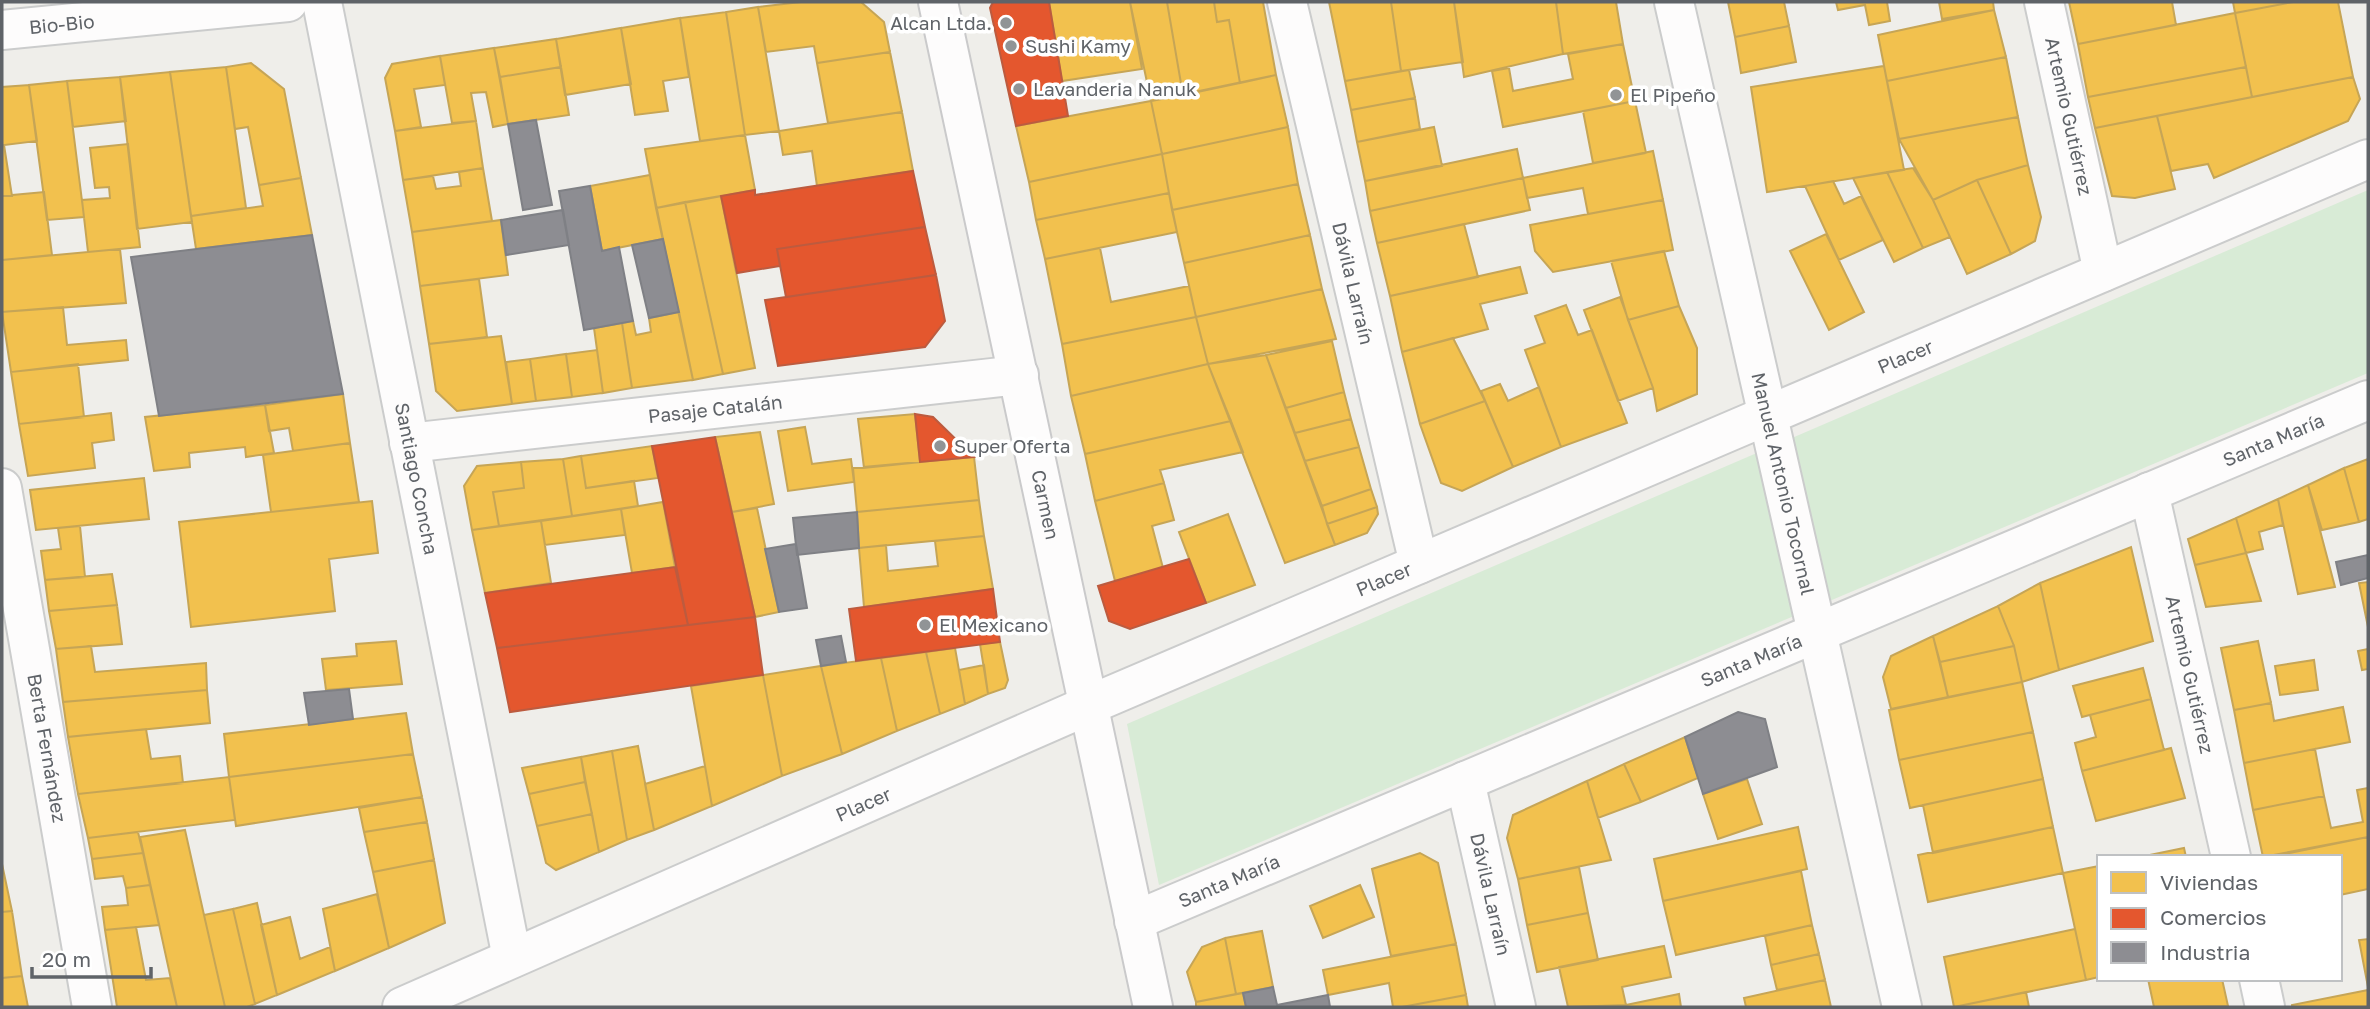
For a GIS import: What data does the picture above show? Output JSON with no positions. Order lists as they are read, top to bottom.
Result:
{
  "streets": {
    "street": [
      "Bio-Bio",
      "Artemio Gutiérrez",
      "Dávila Larraín",
      "Placer",
      "Pasaje Catalán",
      "Santa María",
      "Santiago Concha",
      "Manuel Antonio Tocornal",
      "Carmen",
      "Berta Fernández"
    ]
  },
  "crossings": [
    ["Artemio Gutiérrez", "Placer"],
    ["Artemio Gutiérrez", "Santa María"],
    ["Dávila Larraín", "Placer"],
    ["Dávila Larraín", "Santa María"],
    ["Placer", "Santiago Concha"],
    ["Placer", "Manuel Antonio Tocornal"],
    ["Placer", "Carmen"],
    ["Pasaje Catalán", "Santiago Concha"],
    ["Pasaje Catalán", "Carmen"],
    ["Santa María", "Manuel Antonio Tocornal"],
    ["Santa María", "Carmen"]
  ],
  "places": [
    "Alcan Ltda.",
    "Sushi Kamy",
    "Lavanderia Nanuk",
    "El Pipeño",
    "Super Oferta",
    "El Mexicano"
  ],
  "legend": ["Viviendas", "Comercios", "Industria"],
  "scale_bar": "20 m"
}
